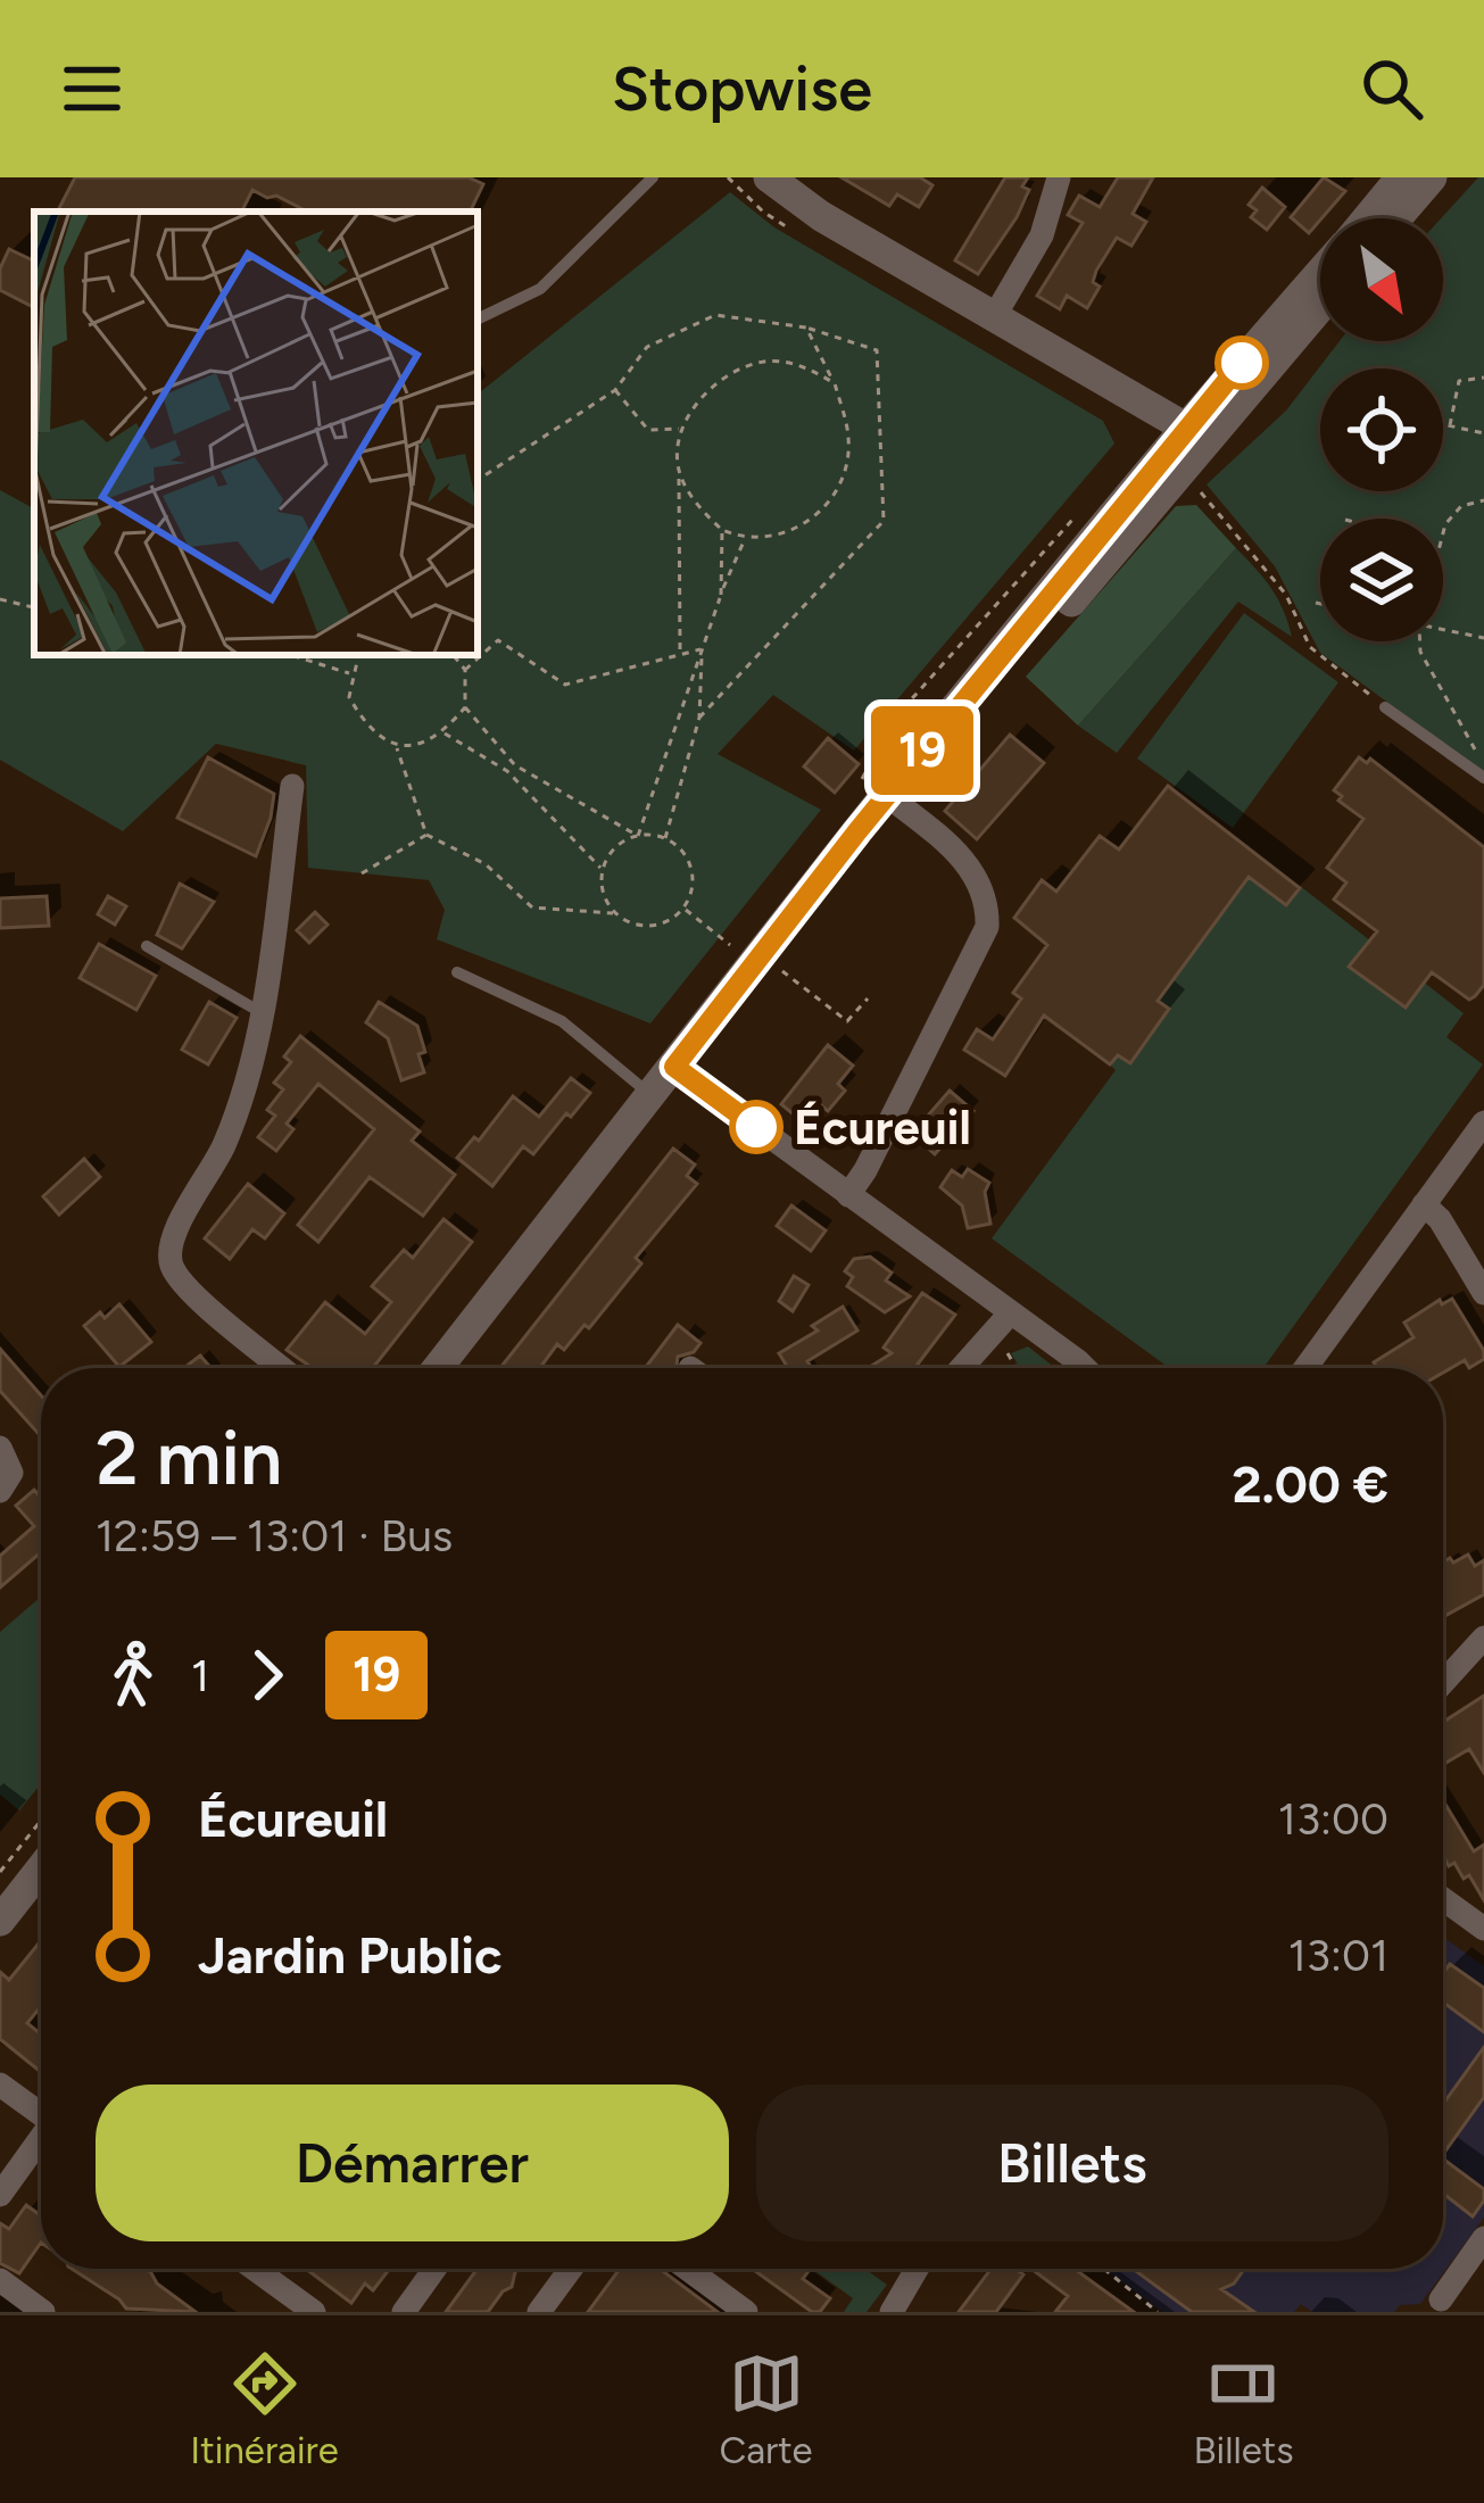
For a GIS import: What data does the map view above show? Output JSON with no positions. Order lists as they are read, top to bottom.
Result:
{
  "places": ["Écureuil"],
  "lines": ["bus line 19"],
  "north": "bottom right",
  "page": {
    "header": "Stopwise",
    "on_map": "19",
    "heading": ["2 min", "12:59 – 13:01 · Bus", "2.00 €"],
    "legs": ["1", "19"],
    "list": [
      {
        "name": "Écureuil",
        "value": "13:00"
      },
      {
        "name": "Jardin Public",
        "value": "13:01"
      }
    ],
    "buttons": ["Démarrer", "Billets"],
    "tabs": ["Itinéraire", "Carte", "Billets"]
  }
}
